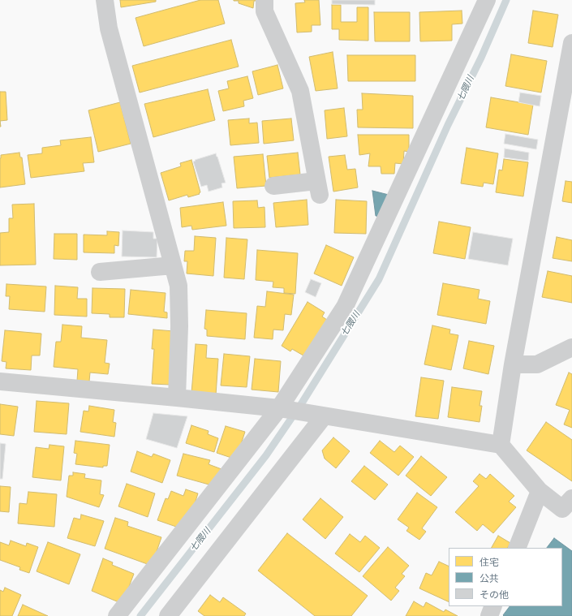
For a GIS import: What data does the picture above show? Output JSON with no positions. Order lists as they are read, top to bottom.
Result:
{
  "water": ["七隈川"],
  "legend": ["住宅", "公共", "その他"]
}
